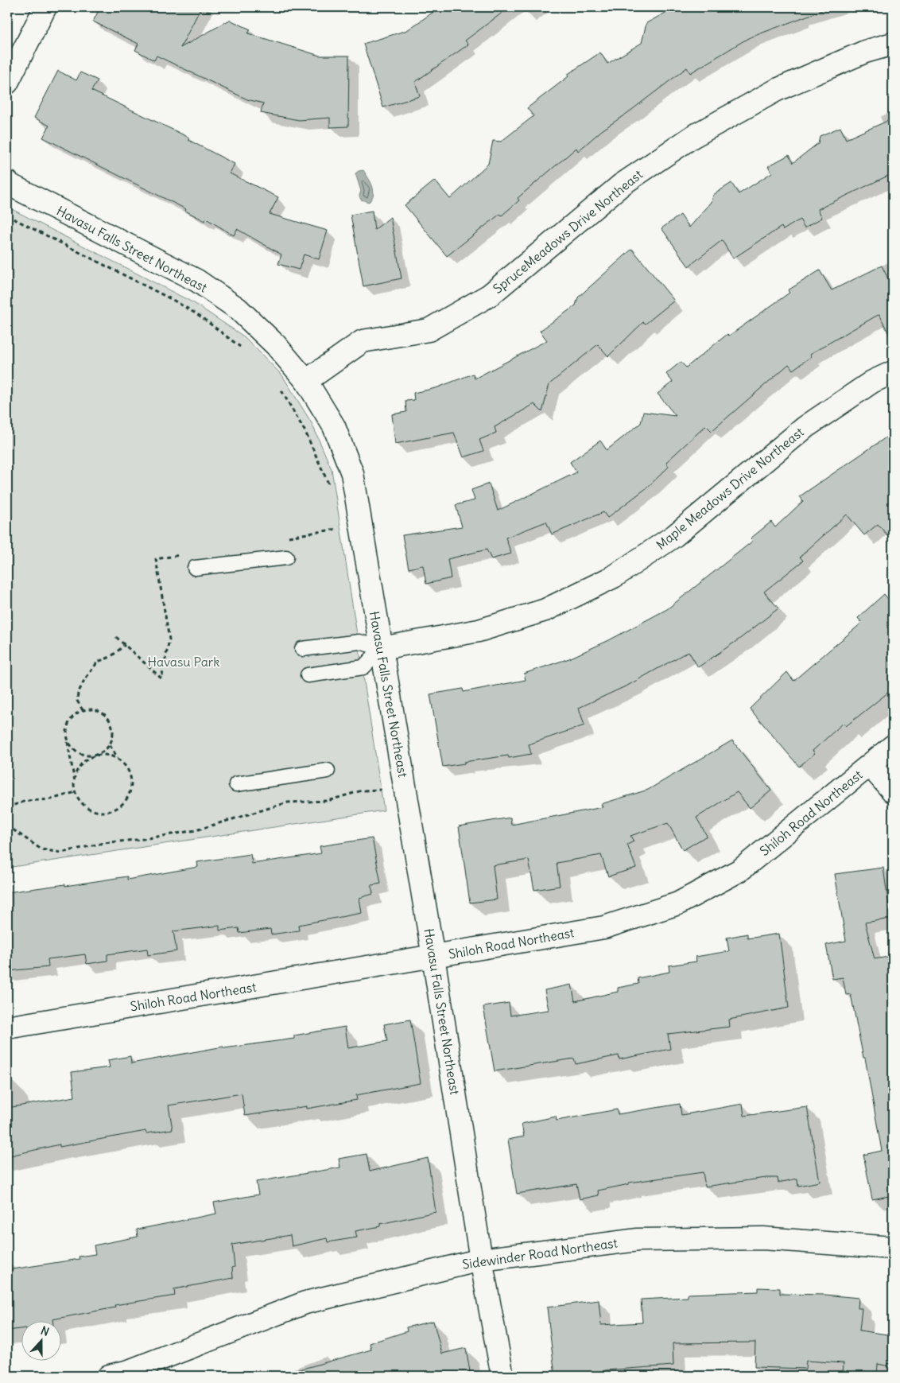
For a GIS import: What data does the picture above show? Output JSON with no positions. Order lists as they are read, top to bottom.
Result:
{
  "streets": {
    "street": [
      "SpruceMeadows Drive Northeast",
      "Havasu Falls Street Northeast",
      "Maple Meadows Drive Northeast",
      "Shiloh Road Northeast",
      "Sidewinder Road Northeast"
    ]
  },
  "crossings": [
    ["SpruceMeadows Drive Northeast", "Havasu Falls Street Northeast"],
    ["Havasu Falls Street Northeast", "Maple Meadows Drive Northeast"],
    ["Havasu Falls Street Northeast", "Shiloh Road Northeast"],
    ["Havasu Falls Street Northeast", "Sidewinder Road Northeast"]
  ],
  "parks": ["Havasu Park"],
  "north": "top"
}
